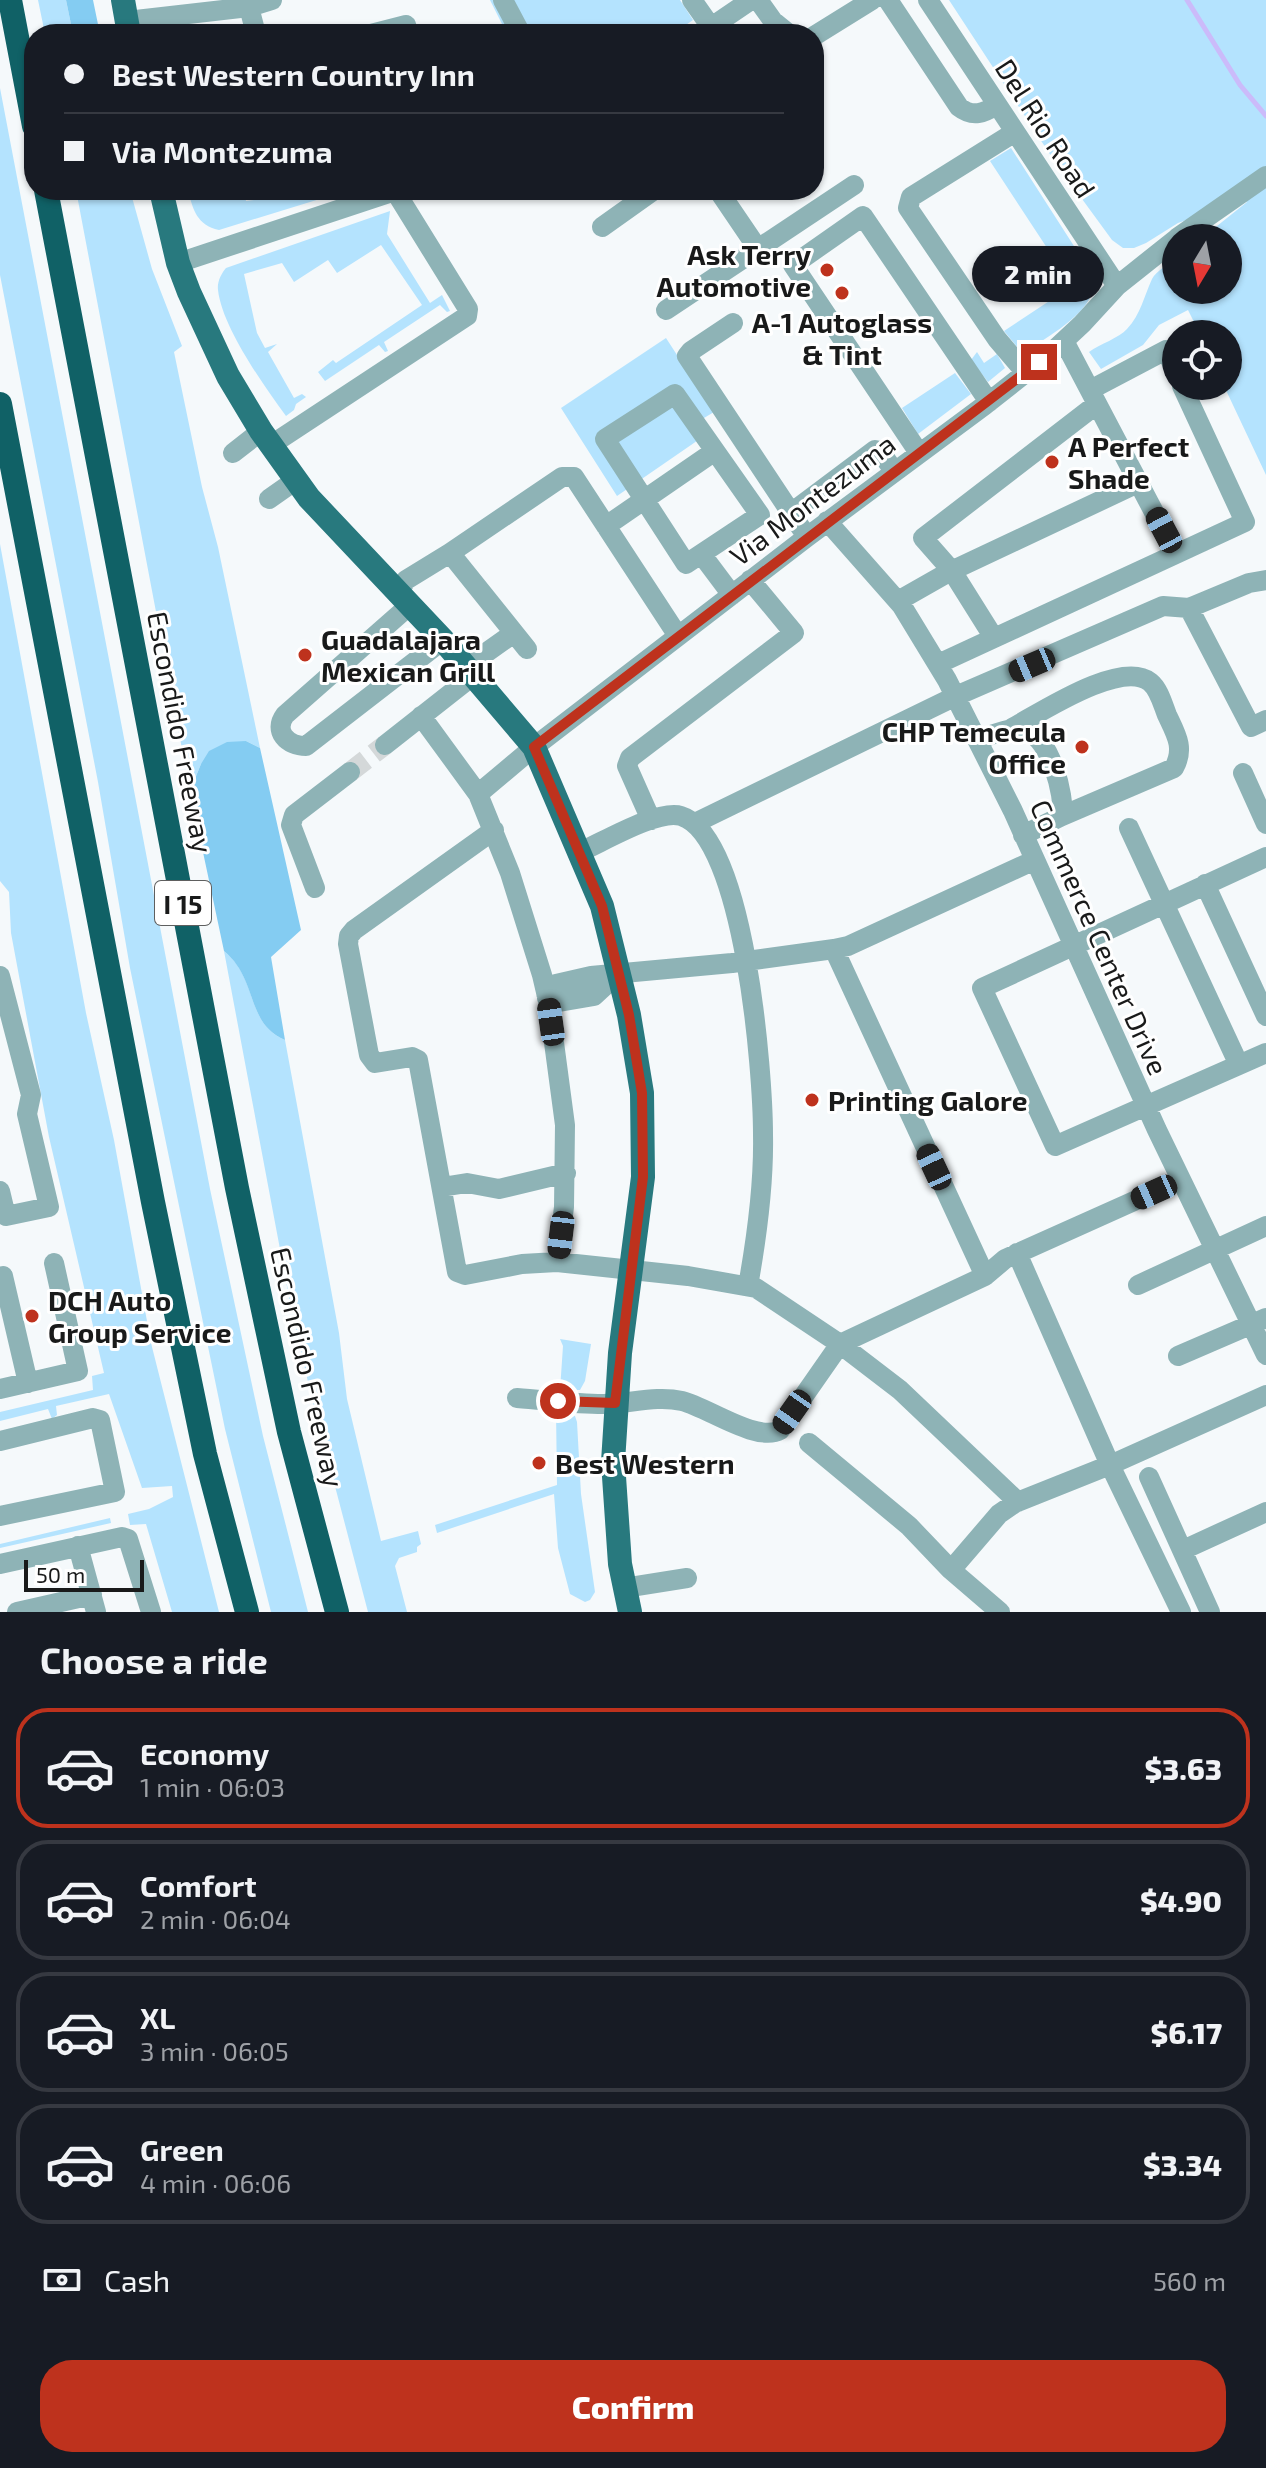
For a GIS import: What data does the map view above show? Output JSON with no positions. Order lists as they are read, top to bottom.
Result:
{
  "streets": {
    "highway": ["Escondido Freeway", "I 15"],
    "street": ["Del Rio Road", "Via Montezuma", "Commerce Center Drive"]
  },
  "crossings": [
    ["Del Rio Road", "Via Montezuma"],
    ["Via Montezuma", "Commerce Center Drive"]
  ],
  "places": [
    "Ask Terry Automotive",
    "A-1 Autoglass & Tint",
    "A Perfect Shade",
    "Guadalajara Mexican Grill",
    "CHP Temecula Office",
    "Printing Galore",
    "DCH Auto Group Service",
    "Best Western"
  ],
  "scale_bar": "50 m",
  "north": "bottom",
  "page": {
    "banner": ["Best Western Country Inn", "Via Montezuma"],
    "bubble": "2 min",
    "scale": "50 m",
    "heading": "Choose a ride",
    "list": [
      {
        "name": "Economy",
        "note": "1 min · 06:03",
        "value": "$3.63"
      },
      {
        "name": "Comfort",
        "note": "2 min · 06:04",
        "value": "$4.90"
      },
      {
        "name": "XL",
        "note": "3 min · 06:05",
        "value": "$6.17"
      },
      {
        "name": "Green",
        "note": "4 min · 06:06",
        "value": "$3.34"
      }
    ],
    "pay": ["Cash", "560 m"],
    "buttons": "Confirm"
  }
}
